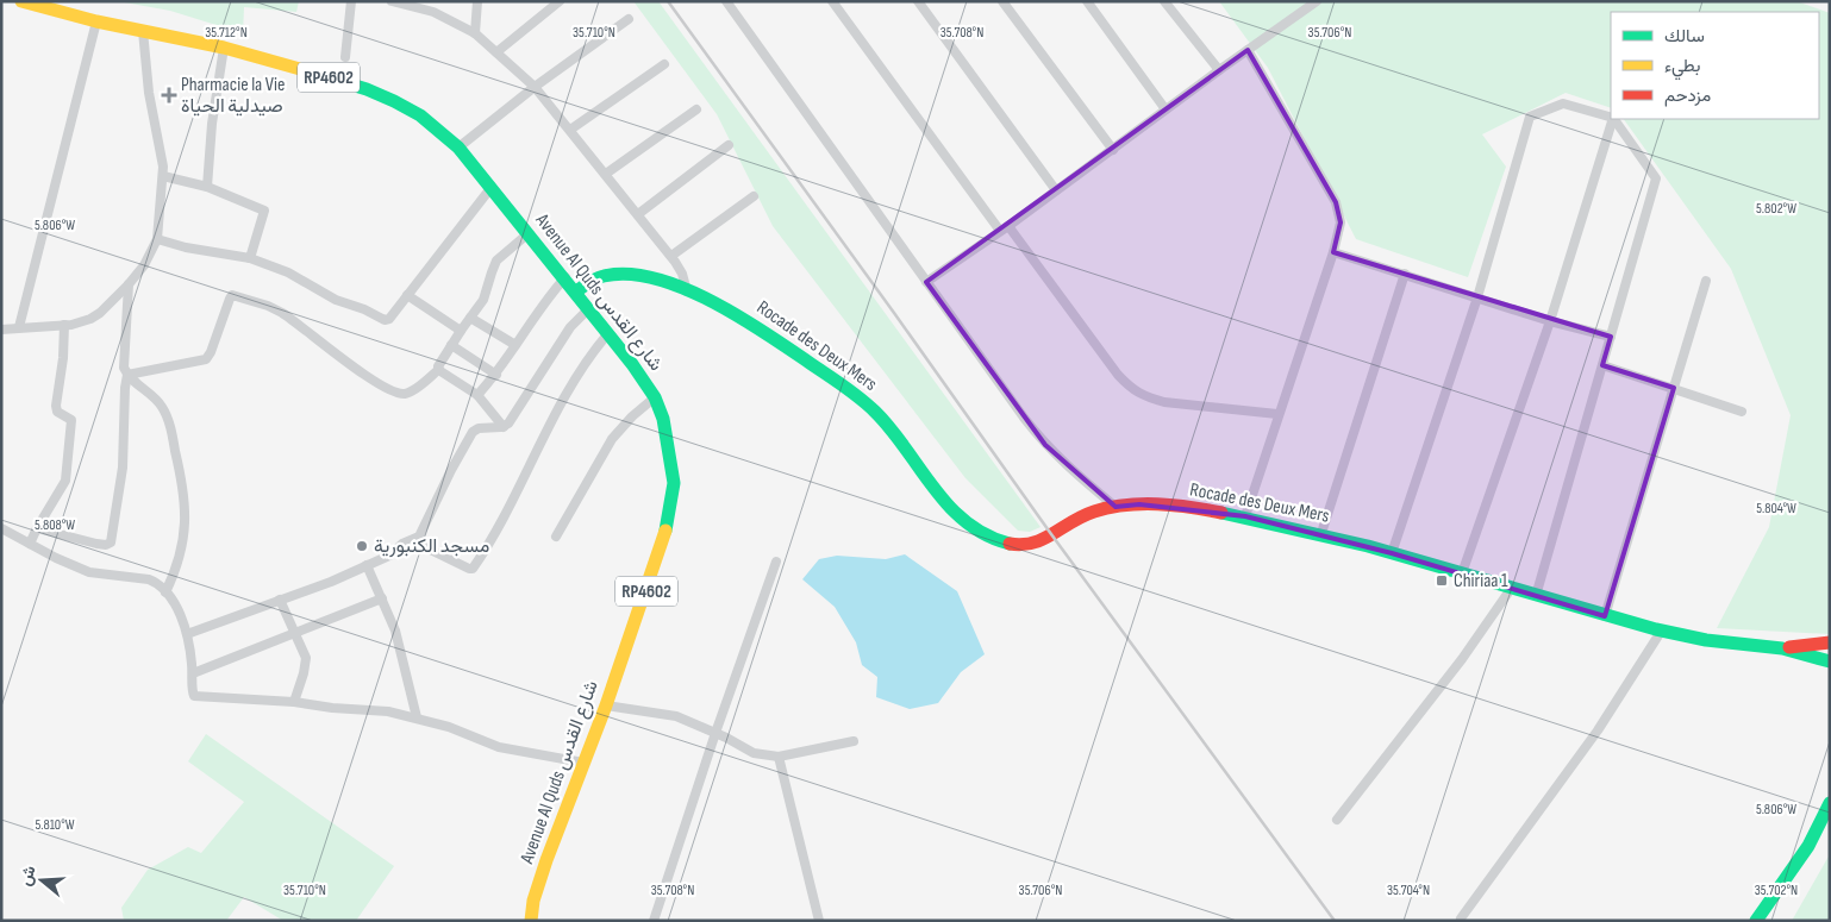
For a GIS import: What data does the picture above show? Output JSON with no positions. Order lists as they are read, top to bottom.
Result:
{
  "streets": {
    "main road": ["RP4602", "Avenue Al Quds شارع القدس", "Rocade des Deux Mers"]
  },
  "crossings": [
    ["Avenue Al Quds شارع القدس", "Rocade des Deux Mers"]
  ],
  "places": {
    "health": ["Pharmacie la Vie صيدلية الحياة"],
    "other": ["مسجد الكنبورية"],
    "transit": ["Chiriaa 1"]
  },
  "legend": ["سالك", "بطيء", "مزدحم"],
  "north": "left",
  "coordinates": [
    "35.712°N",
    "35.710°N",
    "35.708°N",
    "35.706°N",
    "5.802°W",
    "5.806°W",
    "5.804°W",
    "5.808°W",
    "5.810°W",
    "35.704°N",
    "35.702°N"
  ]
}
